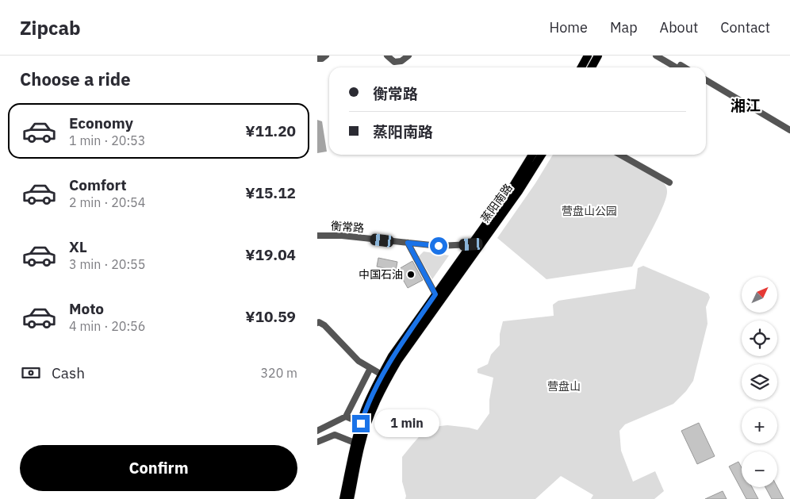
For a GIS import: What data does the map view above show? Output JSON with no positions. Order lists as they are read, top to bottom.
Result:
{
  "streets": {
    "main road": ["蒸阳南路"],
    "street": ["衡常路"]
  },
  "crossings": [
    ["蒸阳南路", "衡常路"]
  ],
  "districts": ["湘江"],
  "parks": ["营盘山公园", "营盘山"],
  "places": ["中国石油"],
  "north": "top right",
  "page": {
    "header": "Zipcab",
    "nav": [
      "Home",
      "Map",
      "About",
      "Contact"
    ],
    "heading": "Choose a ride",
    "banner": ["衡常路", "蒸阳南路"],
    "list": [
      {
        "name": "Economy",
        "note": "1 min · 20:53",
        "value": "¥11.20"
      },
      {
        "name": "Comfort",
        "note": "2 min · 20:54",
        "value": "¥15.12"
      },
      {
        "name": "XL",
        "note": "3 min · 20:55",
        "value": "¥19.04"
      },
      {
        "name": "Moto",
        "note": "4 min · 20:56",
        "value": "¥10.59"
      }
    ],
    "map_buttons": ["+", "−"],
    "pay": ["Cash", "320 m"],
    "bubble": "1 min",
    "buttons": "Confirm"
  }
}
